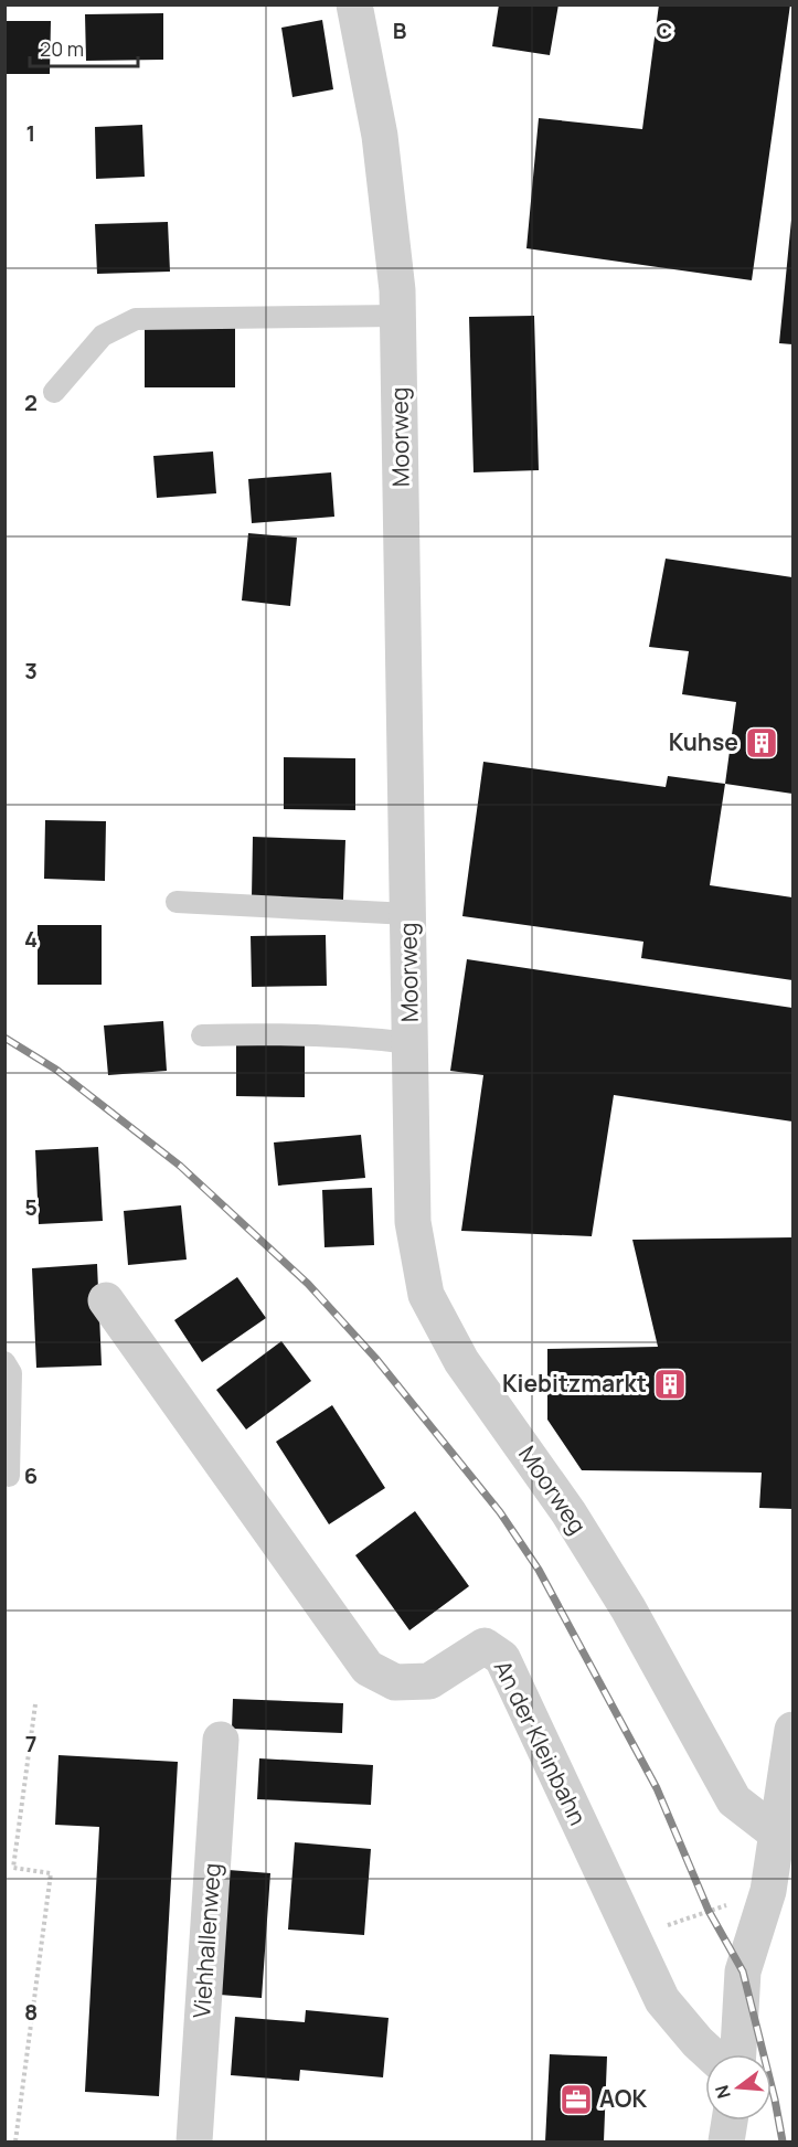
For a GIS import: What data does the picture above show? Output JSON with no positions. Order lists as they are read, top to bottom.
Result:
{
  "streets": {
    "street": ["Moorweg", "An der Kleinbahn", "Viehhallenweg"]
  },
  "places": {
    "building": ["Kuhse", "Kiebitzmarkt"],
    "office": ["AOK"]
  },
  "scale_bar": "20 m",
  "north": "left",
  "grid": {
    "columns": ["B", "C"],
    "rows": [
      "1",
      "2",
      "3",
      "4",
      "5",
      "6",
      "7",
      "8"
    ]
  }
}
